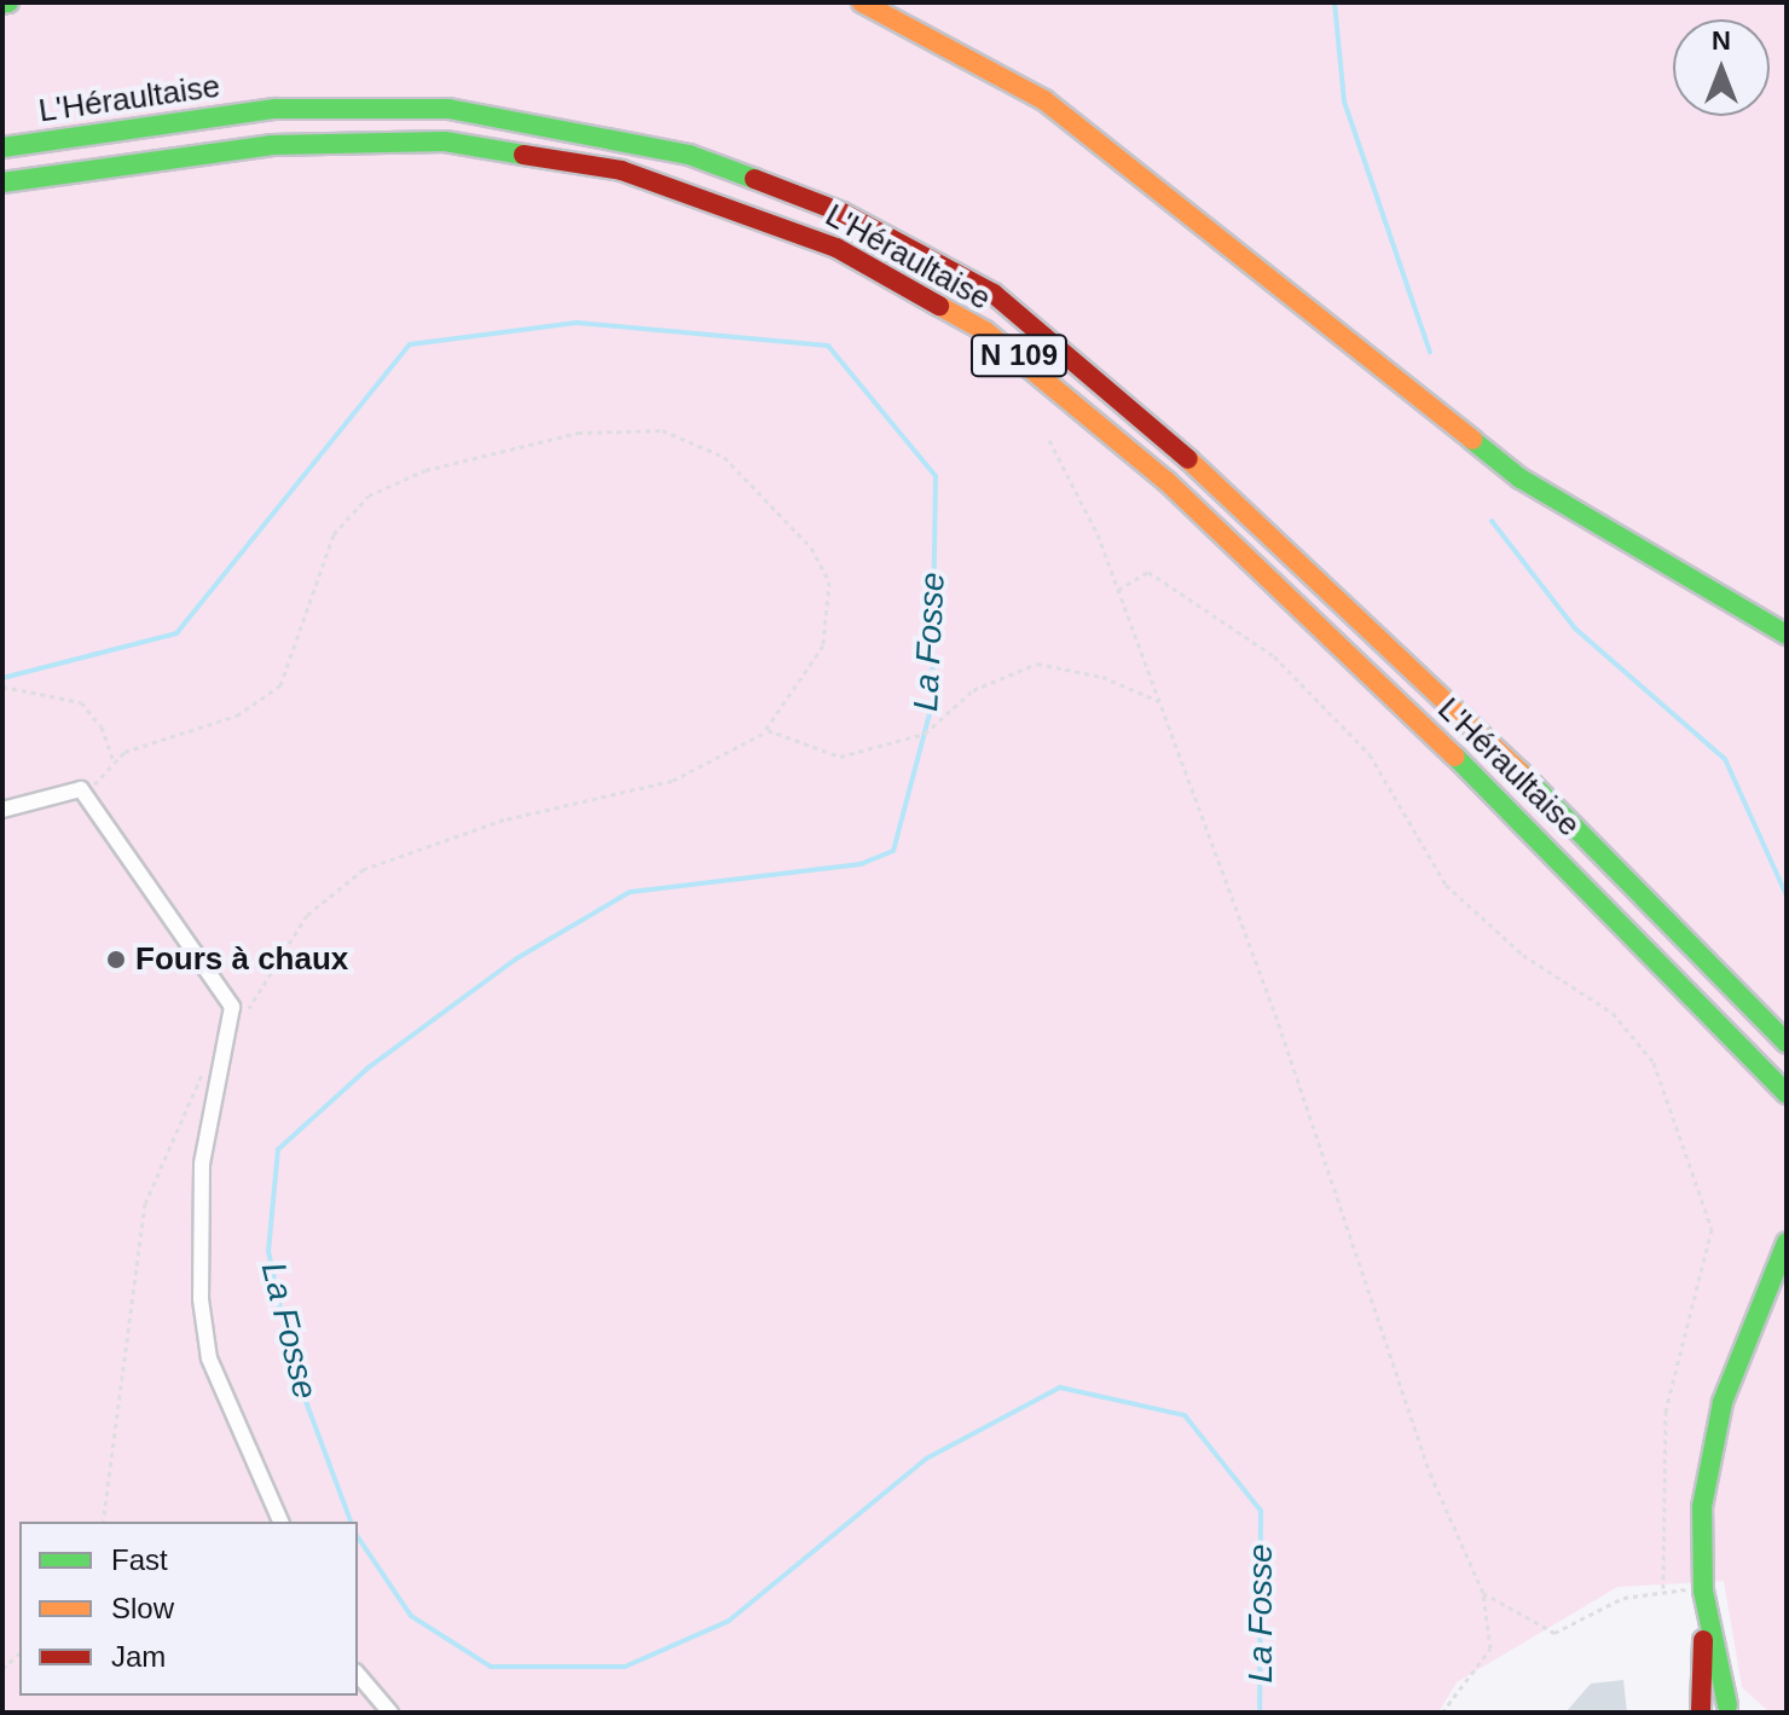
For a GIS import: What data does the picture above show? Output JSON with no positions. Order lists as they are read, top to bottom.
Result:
{
  "streets": {
    "main road": ["L'Héraultaise", "N 109"]
  },
  "water": ["La Fosse"],
  "places": ["Fours à chaux"],
  "legend": ["Fast", "Slow", "Jam"],
  "north": "top"
}
